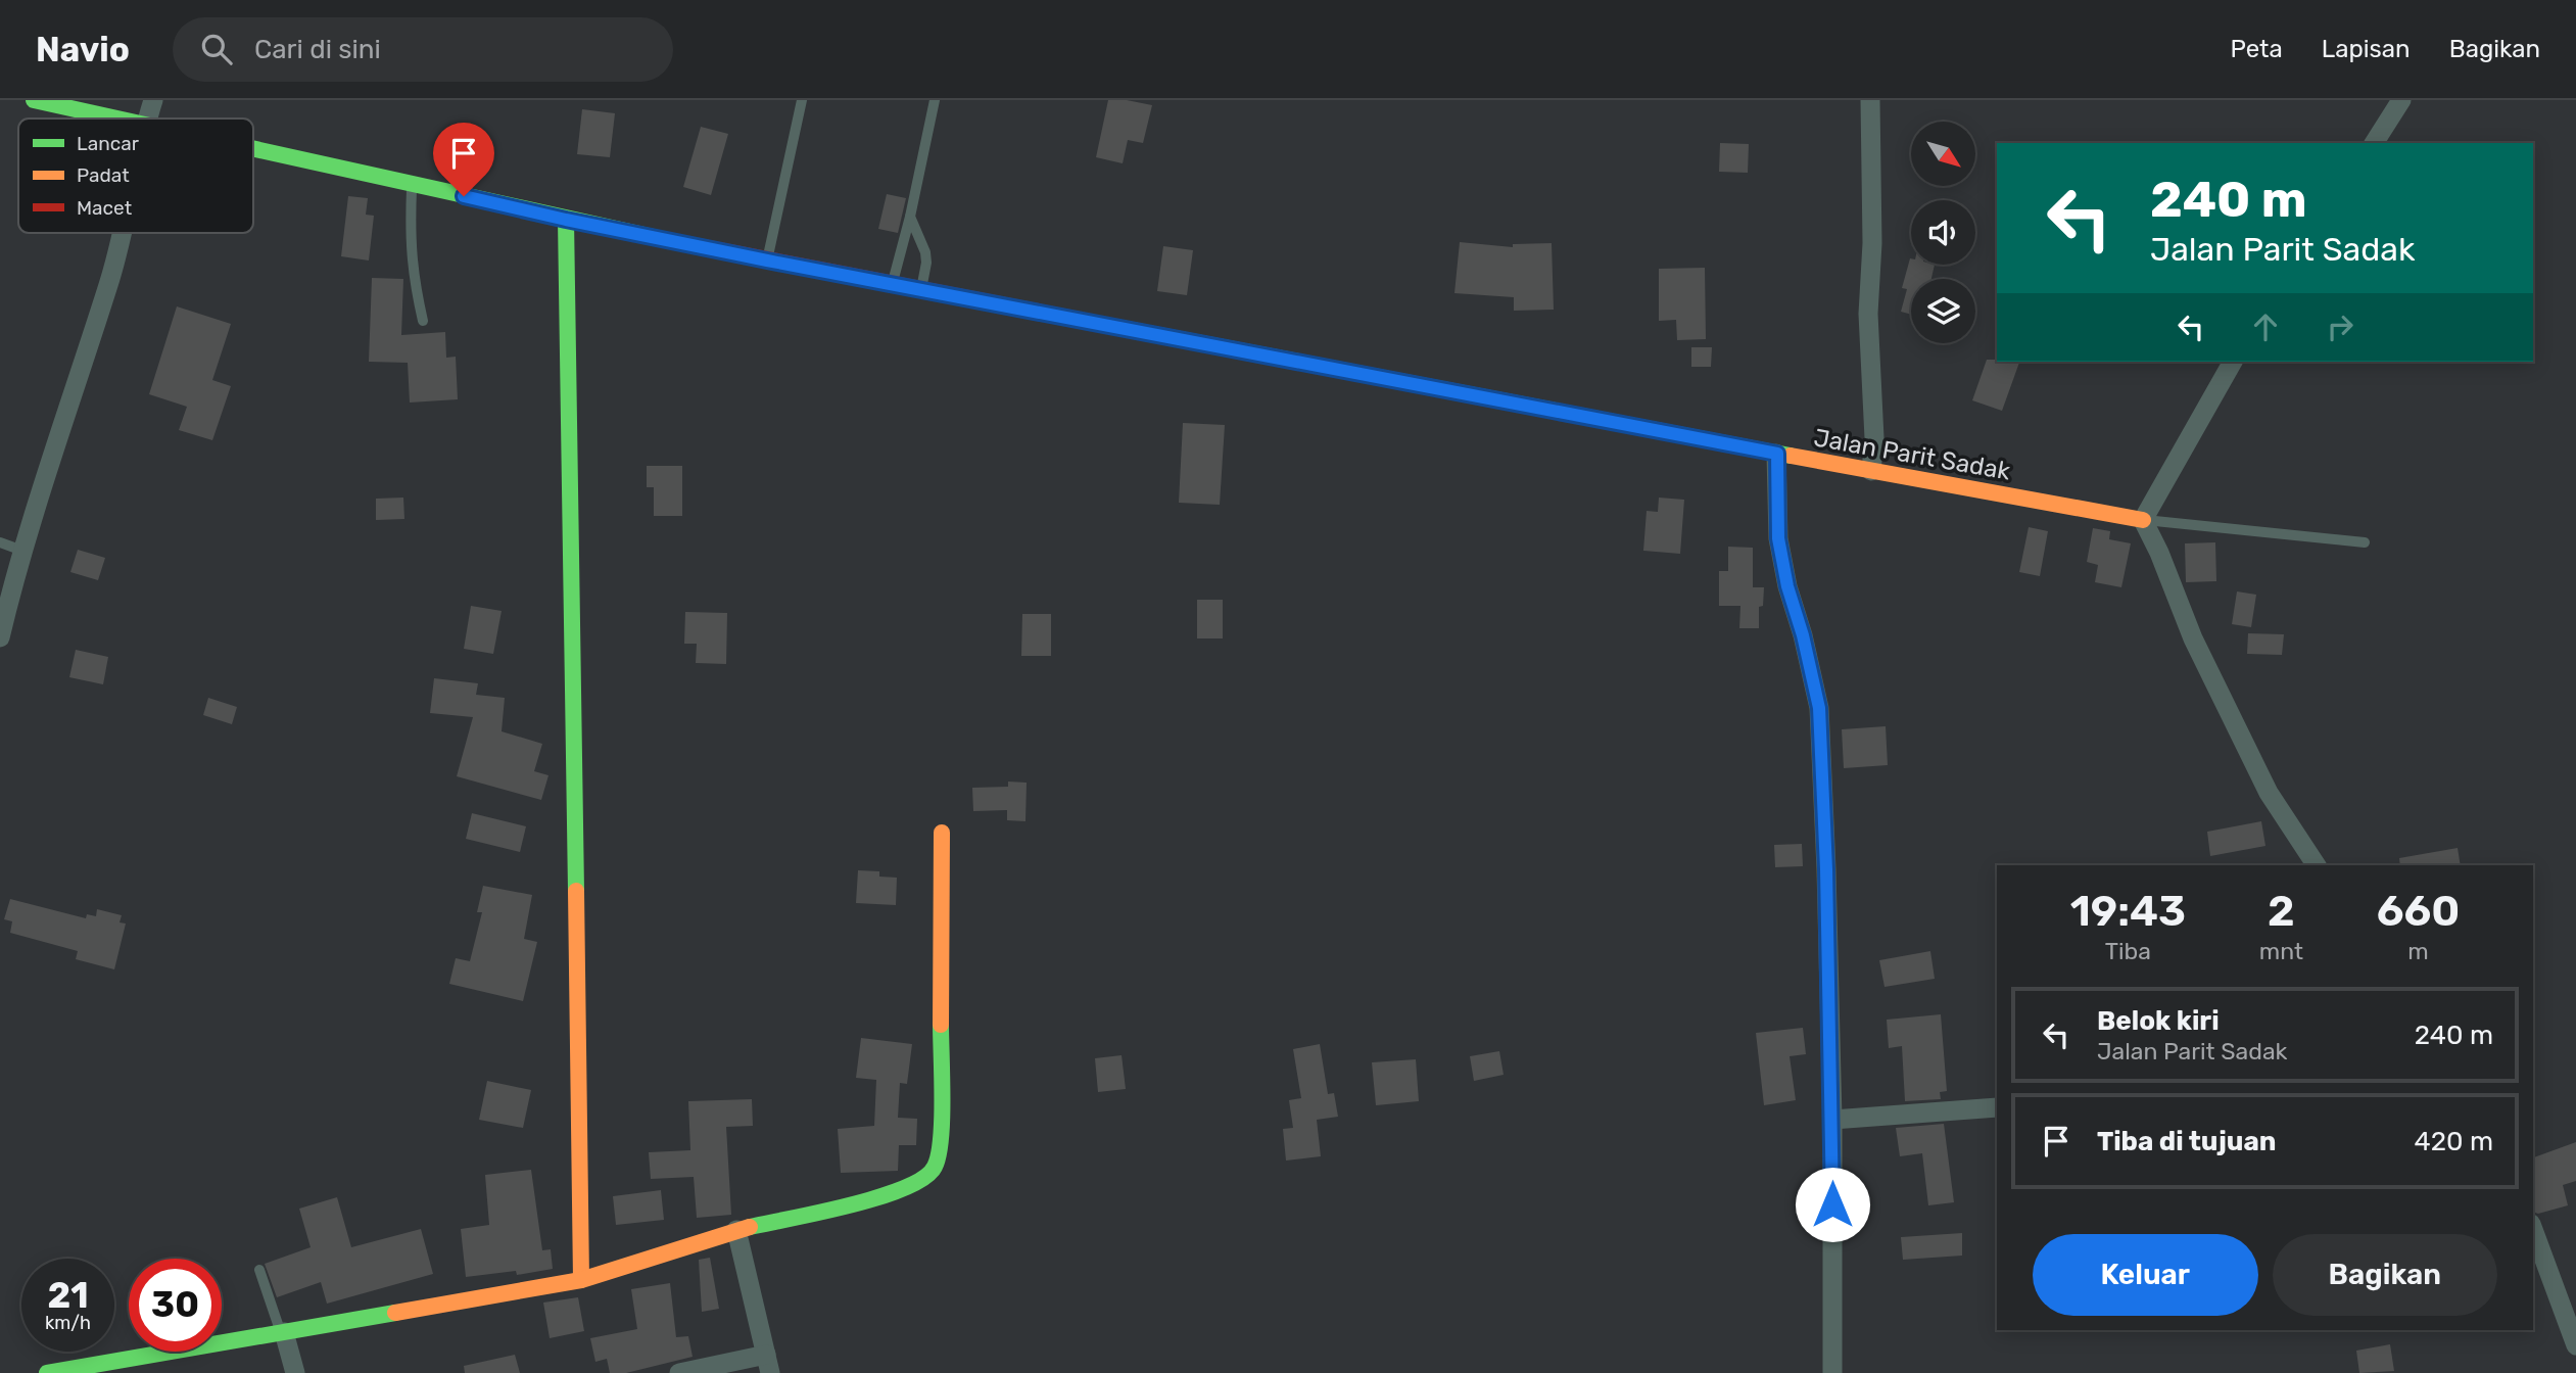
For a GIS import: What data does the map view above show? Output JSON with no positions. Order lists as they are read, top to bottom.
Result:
{
  "streets": {
    "street": ["Jalan Parit Sadak"]
  },
  "legend": ["Lancar", "Padat", "Macet"],
  "north": "bottom right",
  "page": {
    "header": "Navio",
    "search": "Cari di sini",
    "nav": ["Peta", "Lapisan", "Bagikan"],
    "turn": ["240 m", "Jalan Parit Sadak"],
    "eta": [
      "19:43",
      "Tiba",
      "2",
      "mnt",
      "660",
      "m"
    ],
    "list": [
      {
        "name": "Belok kiri",
        "note": "Jalan Parit Sadak",
        "value": "240 m"
      },
      {
        "name": "Tiba di tujuan",
        "value": "420 m"
      }
    ],
    "buttons": ["Keluar", "Bagikan"],
    "speed": "21 km/h",
    "limit": "30"
  }
}
